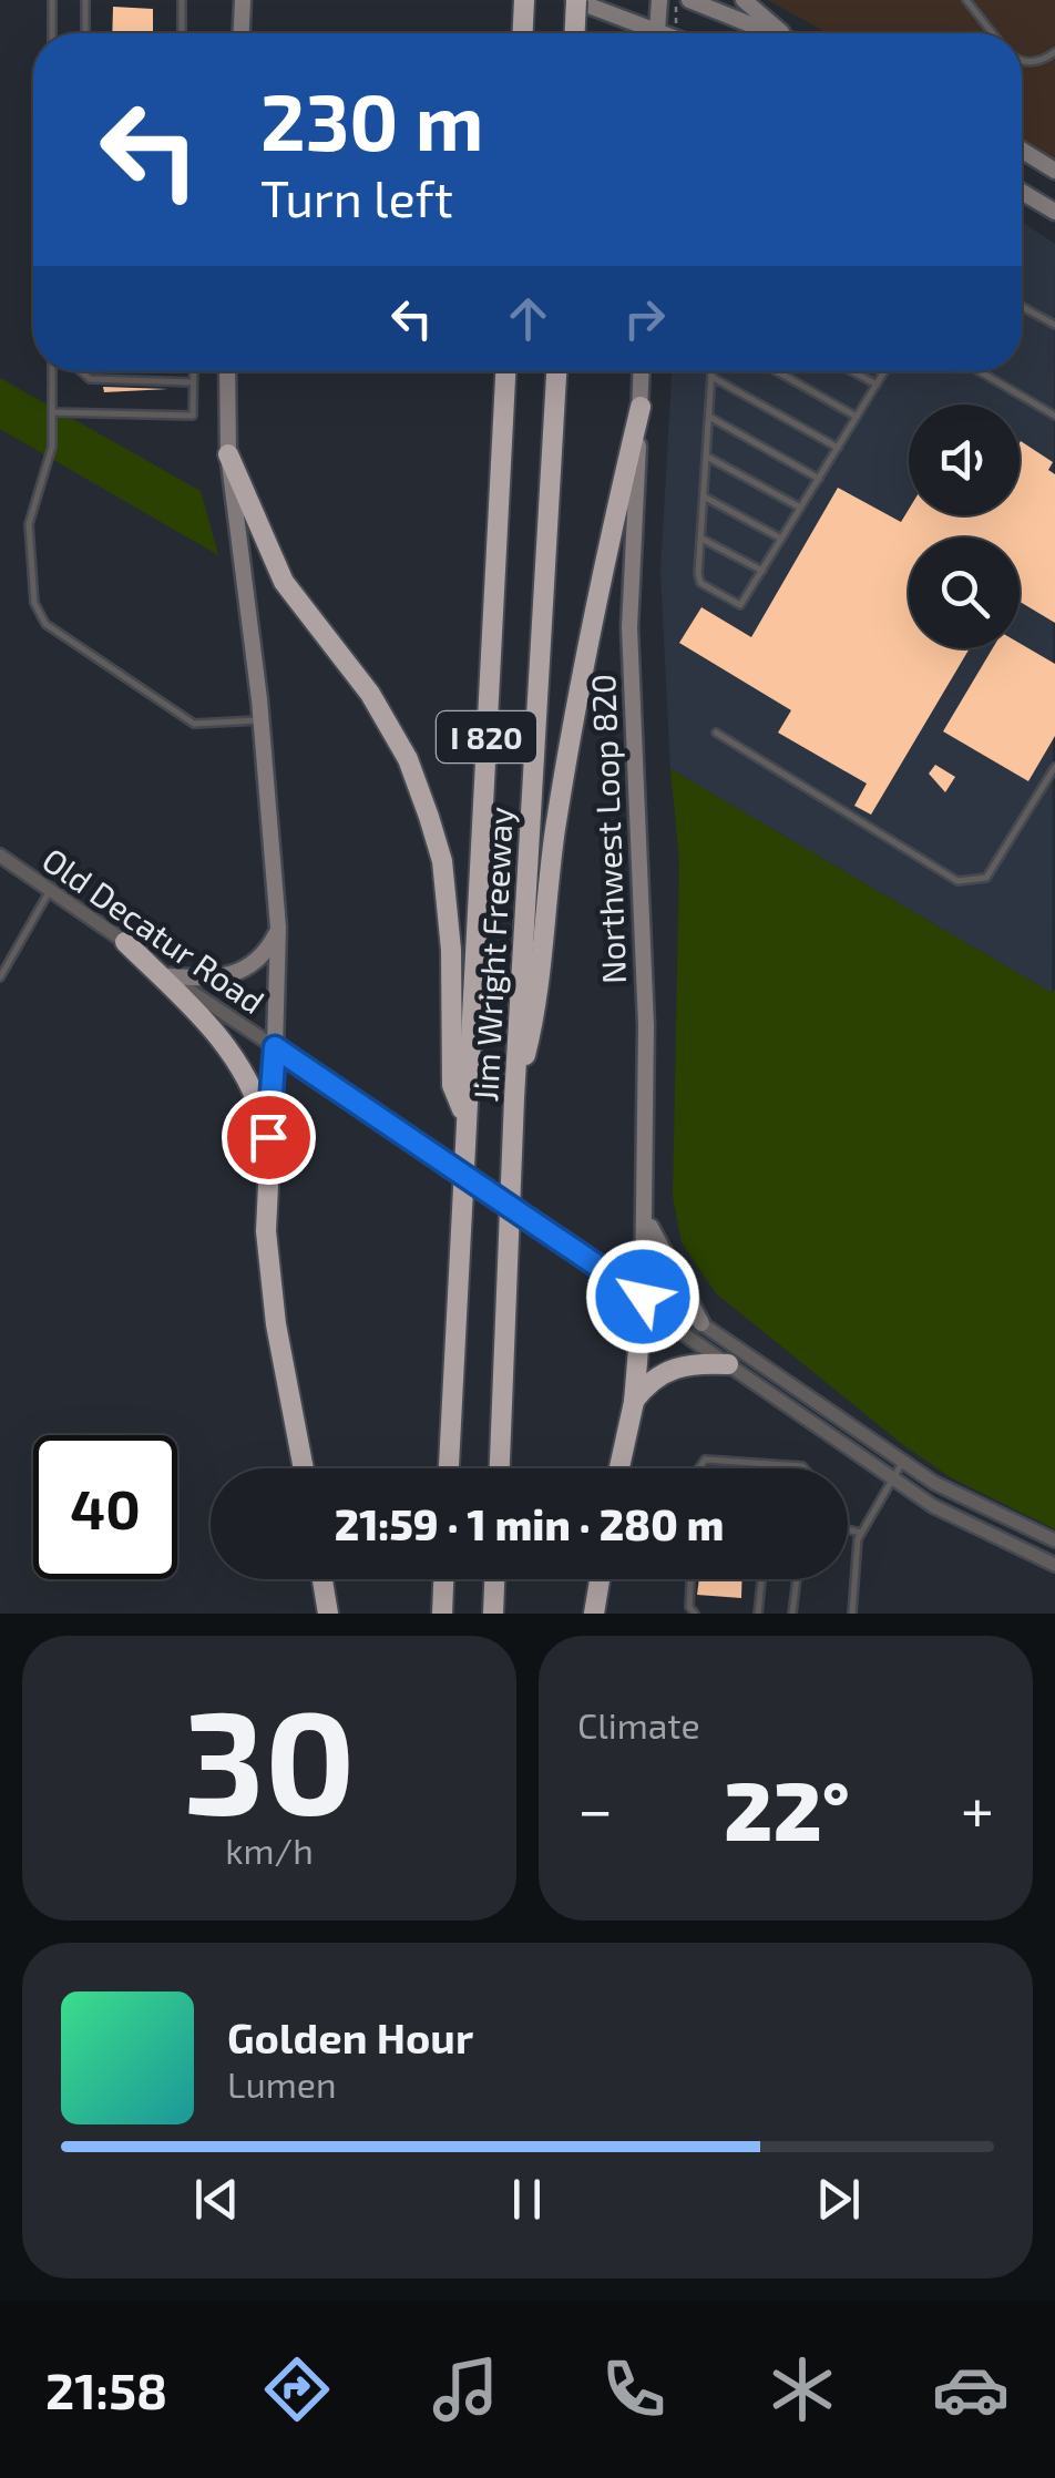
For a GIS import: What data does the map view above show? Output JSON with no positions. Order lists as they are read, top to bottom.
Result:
{
  "streets": {
    "highway": ["I 820", "Jim Wright Freeway"],
    "main road": ["Northwest Loop 820"],
    "street": ["Old Decatur Road"]
  },
  "crossings": [
    ["Northwest Loop 820", "Old Decatur Road"]
  ],
  "page": {
    "turn": ["230 m", "Turn left"],
    "limit": "40",
    "trip": "21:59 · 1 min · 280 m",
    "tile": [
      ["30", "km/h"],
      "Climate"
    ],
    "heat": ["−", "22°", "+"],
    "song": ["Golden Hour", "Lumen"],
    "tabs": "21:58"
  }
}
